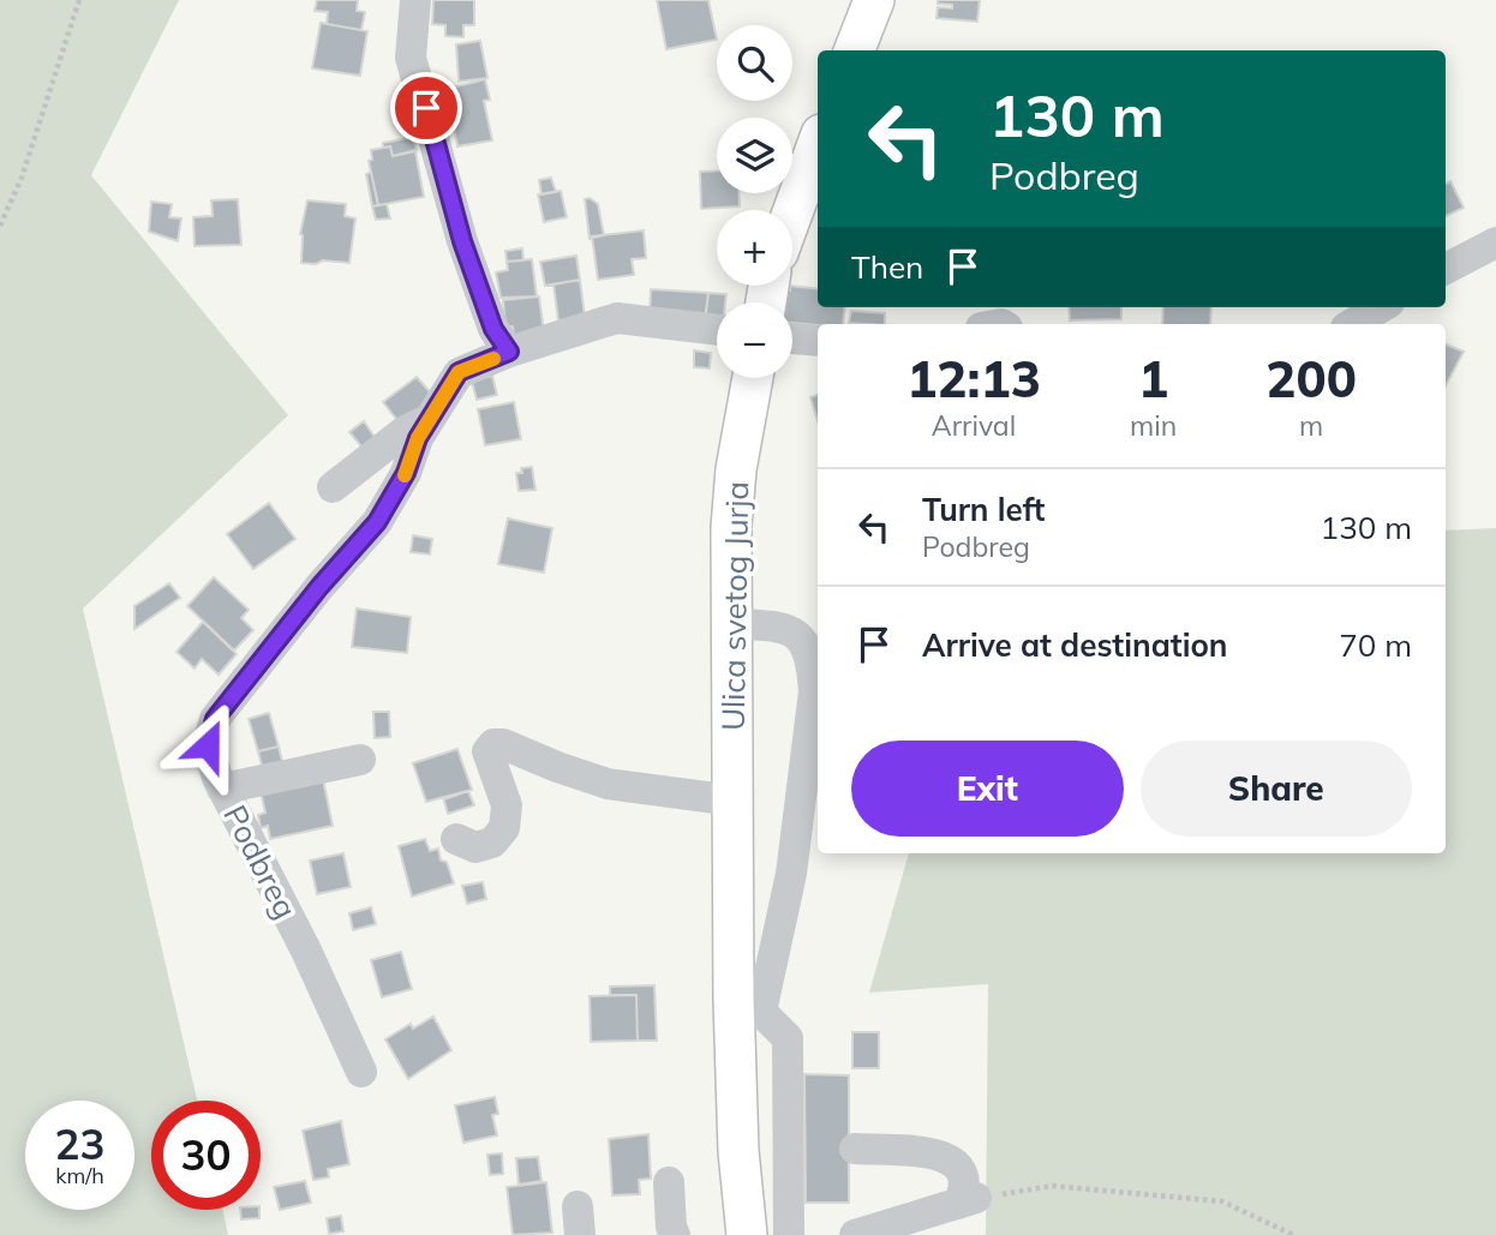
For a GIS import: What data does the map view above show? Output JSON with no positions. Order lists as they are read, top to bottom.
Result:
{
  "streets": {
    "main road": ["Ulica svetog Jurja"],
    "street": ["Podbreg"]
  },
  "page": {
    "map_buttons": ["+", "−"],
    "turn": ["130 m", "Podbreg"],
    "then": "Then",
    "eta": [
      "12:13",
      "Arrival",
      "1",
      "min",
      "200",
      "m"
    ],
    "list": [
      {
        "name": "Turn left",
        "note": "Podbreg",
        "value": "130 m"
      },
      {
        "name": "Arrive at destination",
        "value": "70 m"
      }
    ],
    "buttons": ["Exit", "Share"],
    "speed": "23 km/h",
    "limit": "30"
  }
}
